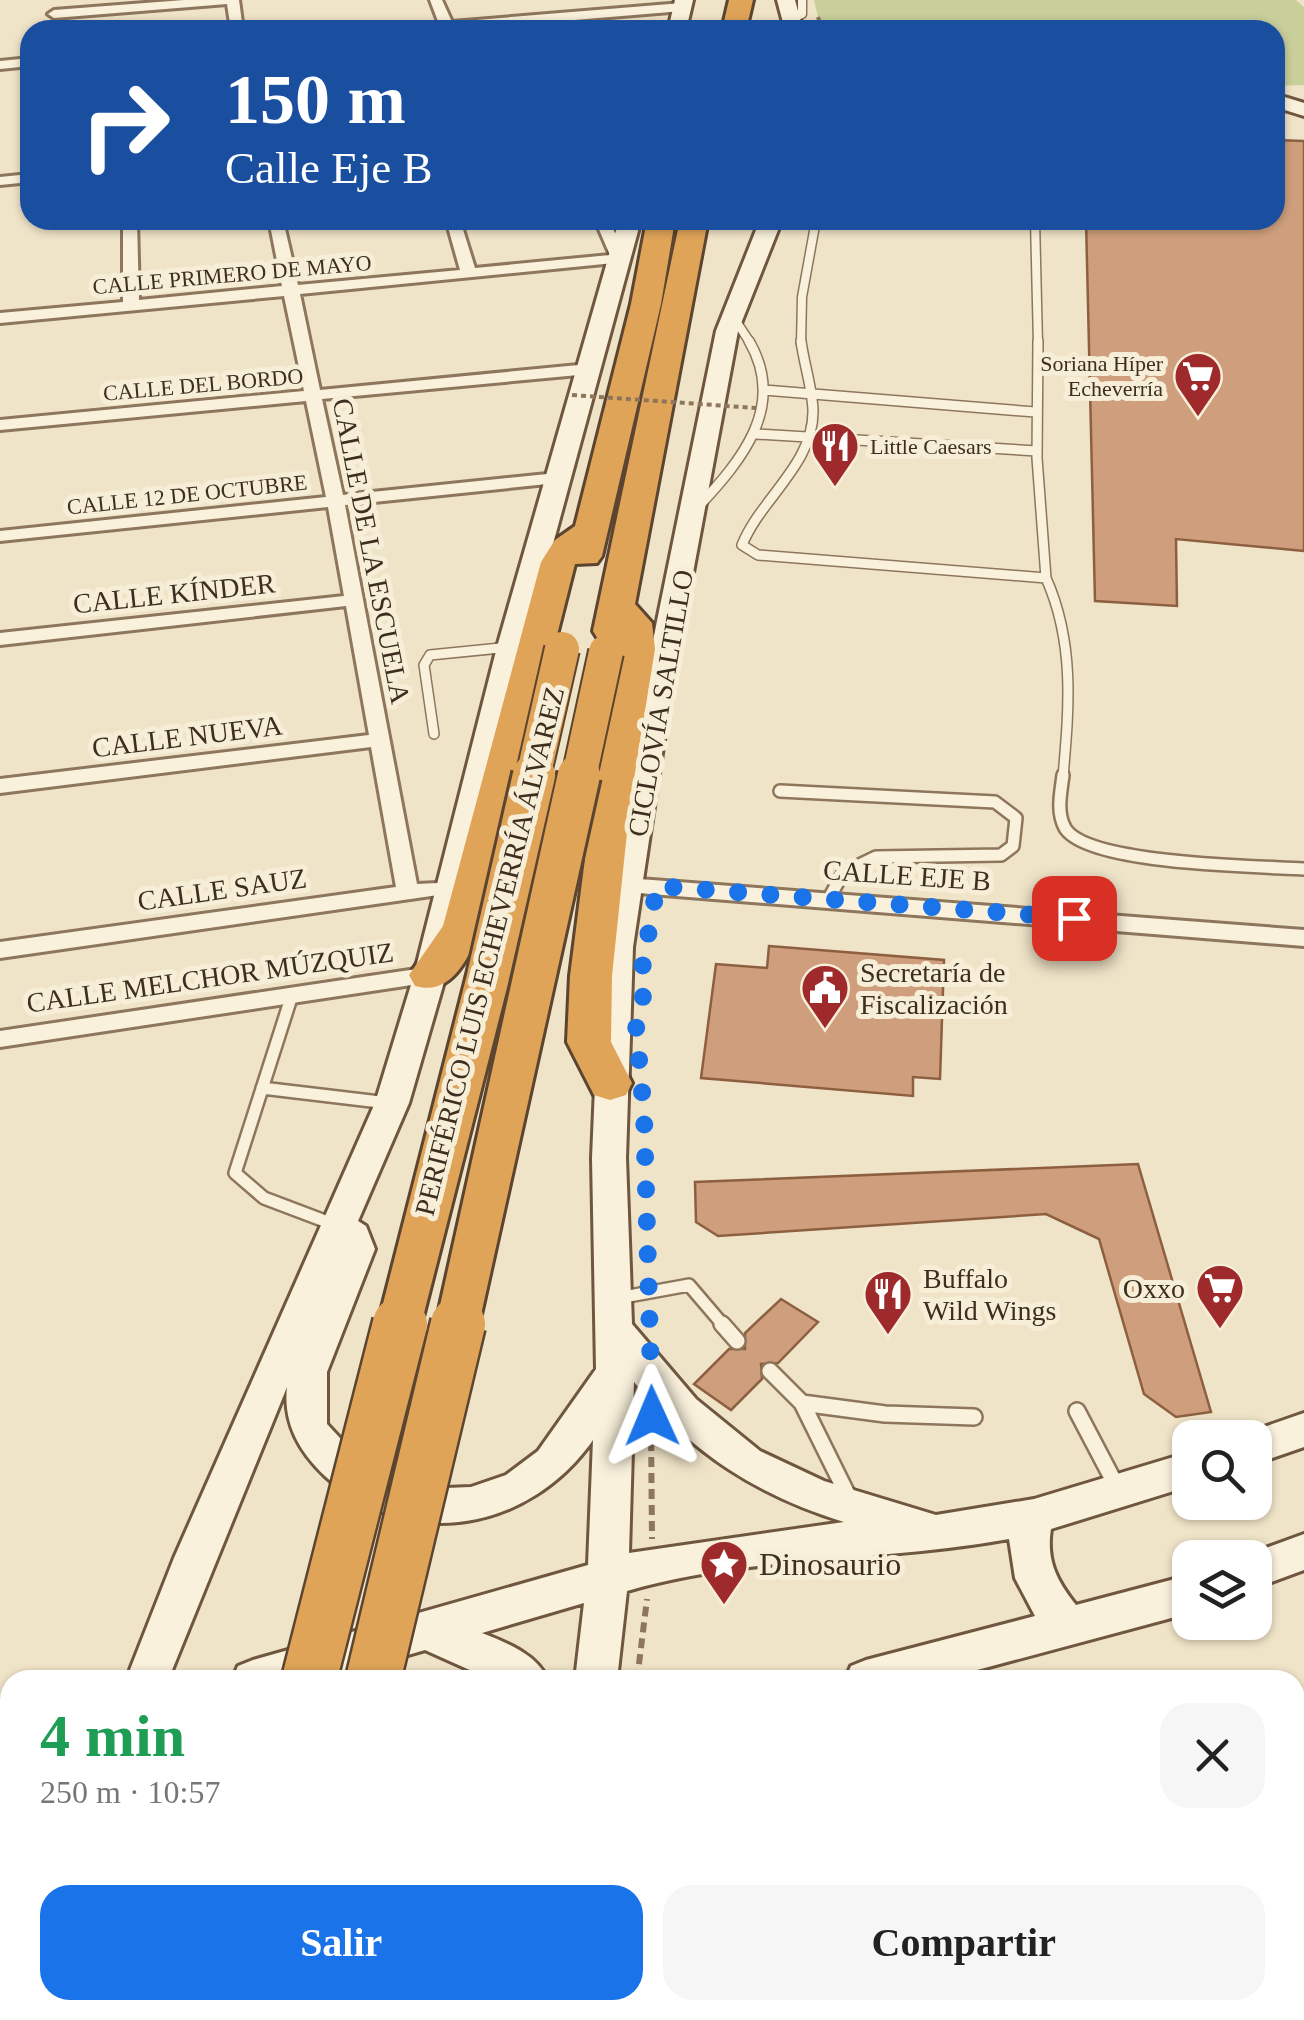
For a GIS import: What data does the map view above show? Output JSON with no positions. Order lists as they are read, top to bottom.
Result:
{
  "streets": {
    "highway": ["PERIFÉRICO LUIS ECHEVERRÍA ÁLVAREZ"],
    "street": [
      "CALLE PRIMERO DE MAYO",
      "CALLE DEL BORDO",
      "CALLE 12 DE OCTUBRE",
      "CALLE DE LA ESCUELA",
      "CALLE KÍNDER",
      "CALLE NUEVA",
      "CALLE EJE B",
      "CALLE SAUZ",
      "CALLE MELCHOR MÚZQUIZ"
    ]
  },
  "crossings": [
    ["CALLE PRIMERO DE MAYO", "CALLE DE LA ESCUELA"],
    ["CALLE DEL BORDO", "CALLE DE LA ESCUELA"],
    ["CALLE 12 DE OCTUBRE", "CALLE DE LA ESCUELA"],
    ["CALLE DE LA ESCUELA", "CALLE KÍNDER"],
    ["CALLE DE LA ESCUELA", "CALLE NUEVA"],
    ["CALLE DE LA ESCUELA", "CALLE SAUZ"]
  ],
  "places": {
    "supermarket": ["Soriana Híper Echeverría", "Oxxo"],
    "restaurant": ["Little Caesars", "Buffalo Wild Wings"],
    "public building": ["Secretaría de Fiscalización"],
    "place": ["Dinosaurio"]
  },
  "page": {
    "turn": ["150 m", "Calle Eje B"],
    "heading": ["4 min", "250 m · 10:57"],
    "buttons": ["Salir", "Compartir"]
  }
}
